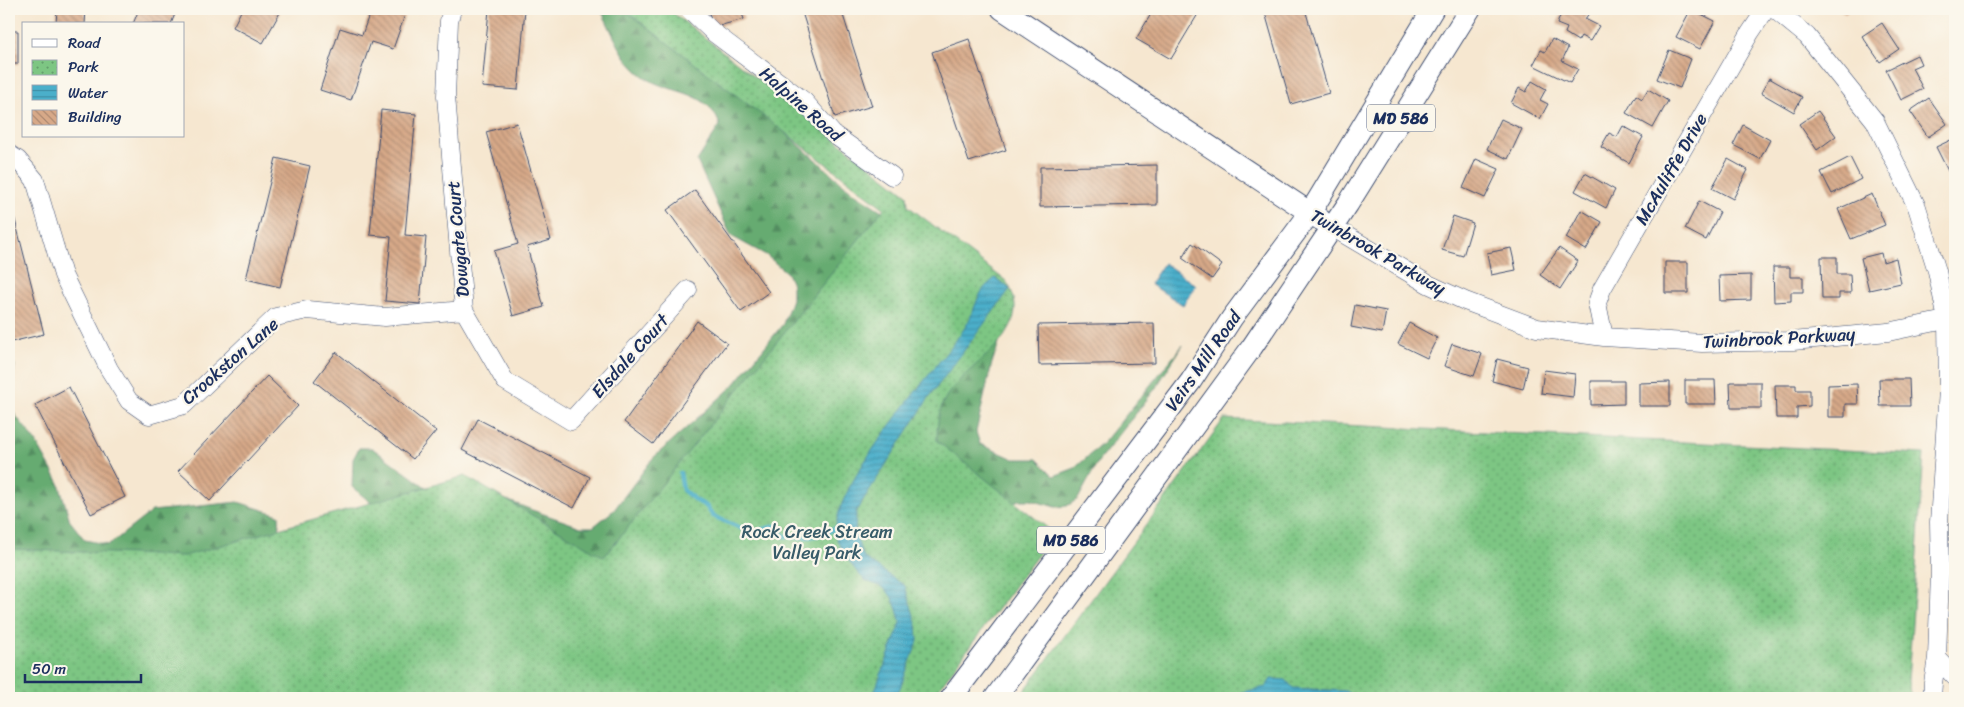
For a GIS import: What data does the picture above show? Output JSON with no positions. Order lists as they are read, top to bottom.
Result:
{
  "streets": {
    "main road": ["MD 586", "Twinbrook Parkway", "Veirs Mill Road"],
    "street": [
      "Halpine Road",
      "McAuliffe Drive",
      "Dowgate Court",
      "Elsdale Court",
      "Crookston Lane"
    ]
  },
  "crossings": [
    ["McAuliffe Drive", "Twinbrook Parkway"],
    ["Dowgate Court", "Elsdale Court"],
    ["Dowgate Court", "Crookston Lane"],
    ["Twinbrook Parkway", "Veirs Mill Road"]
  ],
  "parks": ["Rock Creek Stream Valley Park"],
  "legend": [
    "Road",
    "Park",
    "Water",
    "Building"
  ],
  "scale_bar": "50 m"
}
